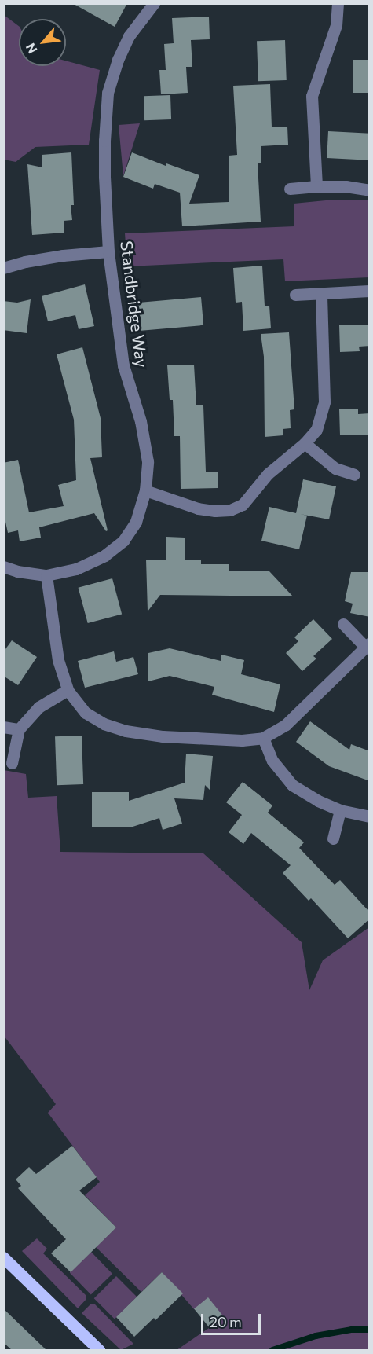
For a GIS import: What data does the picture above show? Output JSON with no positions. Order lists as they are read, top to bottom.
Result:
{
  "streets": {
    "street": ["Standbridge Way"]
  },
  "scale_bar": "20 m",
  "north": "bottom left"
}
